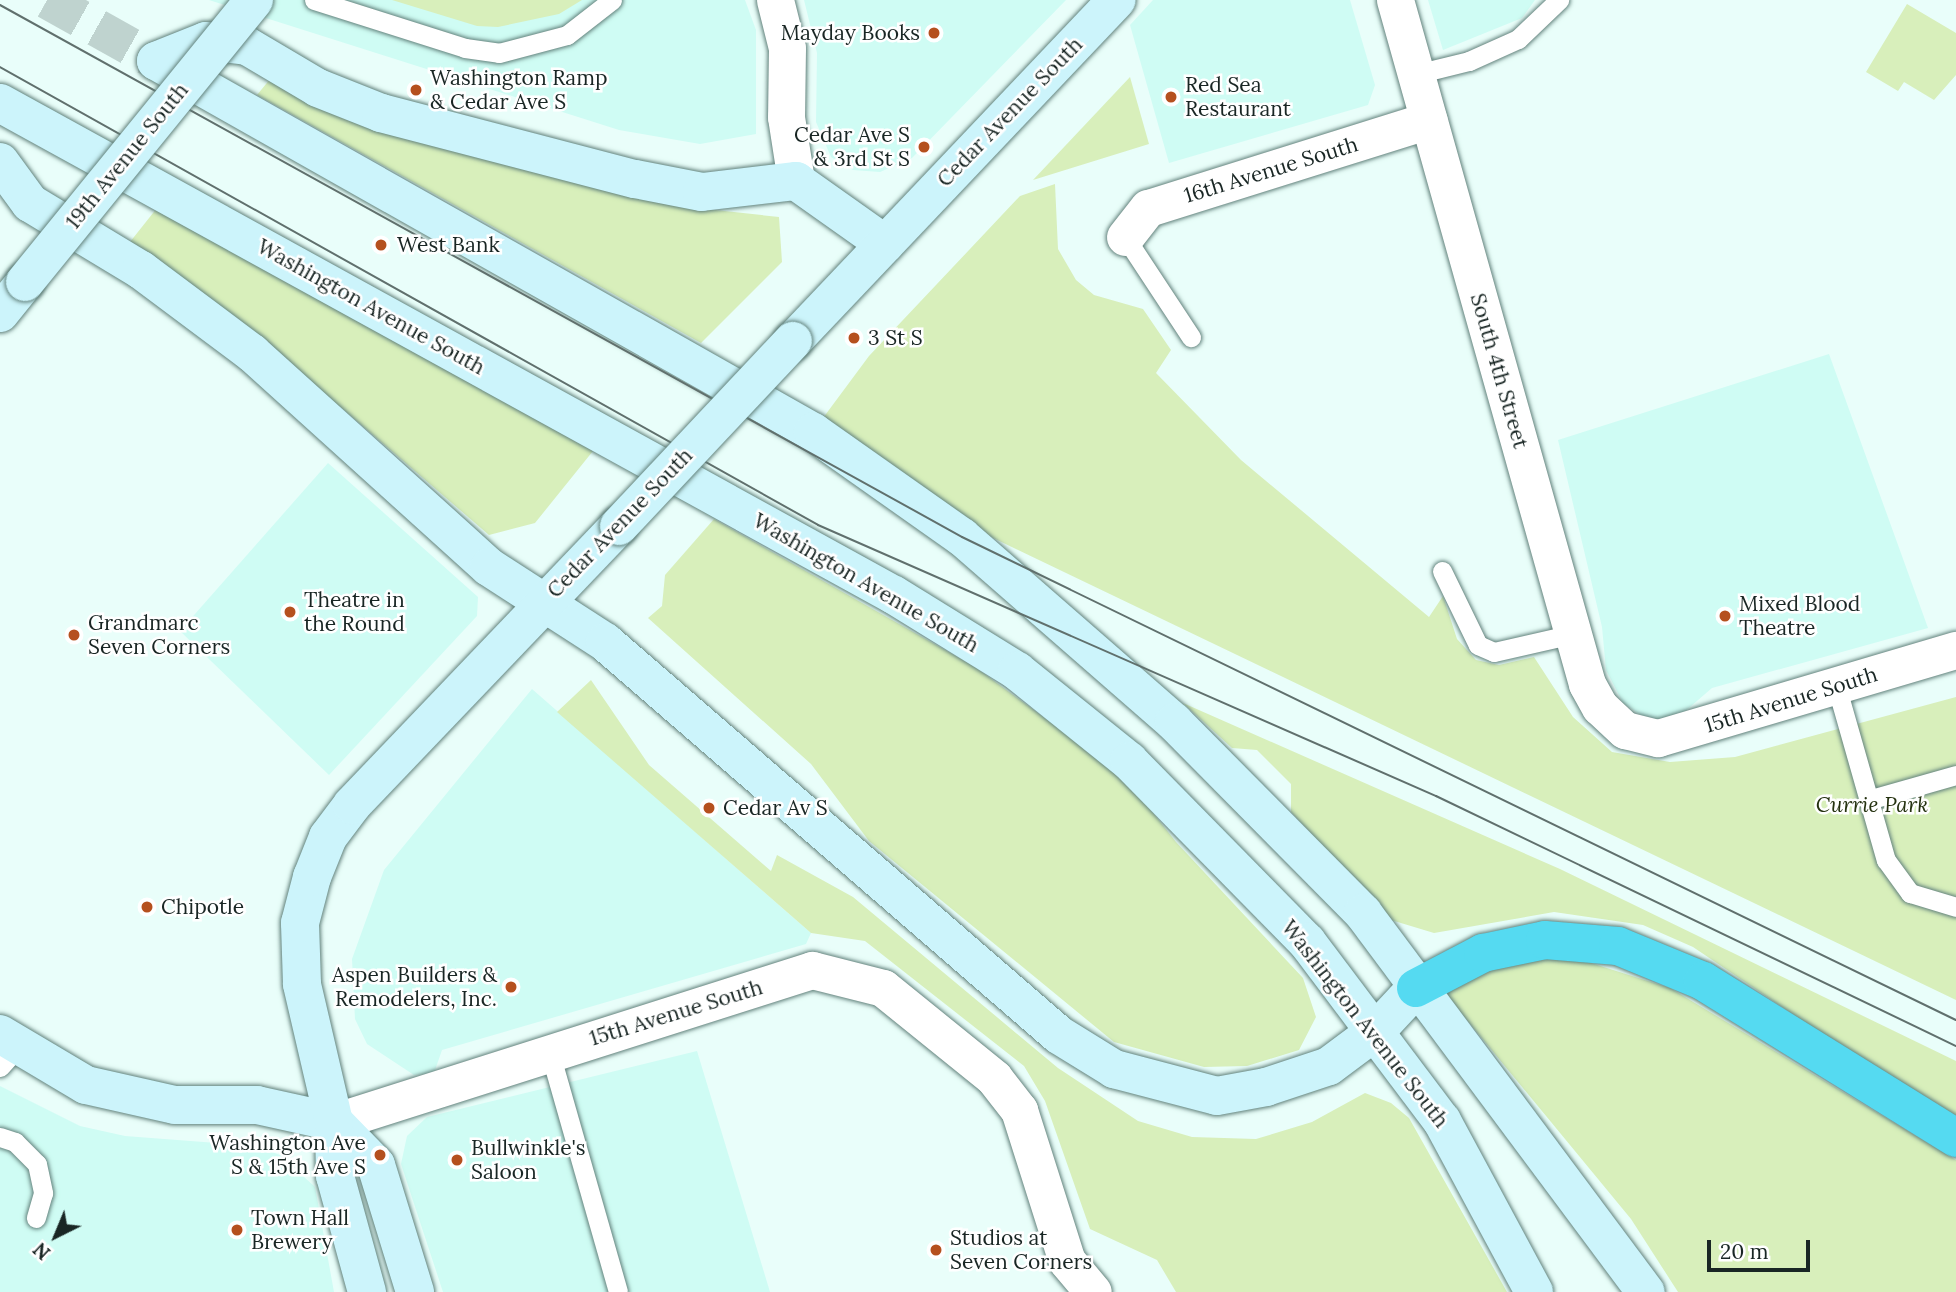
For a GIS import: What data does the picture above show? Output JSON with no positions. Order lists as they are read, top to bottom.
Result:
{
  "streets": {
    "main road": ["Cedar Avenue South", "19th Avenue South", "Washington Avenue South"],
    "street": ["16th Avenue South", "South 4th Street", "15th Avenue South"]
  },
  "crossings": [
    ["Cedar Avenue South", "15th Avenue South"],
    ["16th Avenue South", "South 4th Street"],
    ["South 4th Street", "15th Avenue South"]
  ],
  "parks": ["Currie Park"],
  "places": [
    "Mayday Books",
    "Washington Ramp & Cedar Ave S",
    "Red Sea Restaurant",
    "Cedar Ave S & 3rd St S",
    "West Bank",
    "3 St S",
    "Theatre in the Round",
    "Mixed Blood Theatre",
    "Grandmarc Seven Corners",
    "Cedar Av S",
    "Chipotle",
    "Aspen Builders & Remodelers, Inc.",
    "Washington Ave S & 15th Ave S",
    "Bullwinkle's Saloon",
    "Town Hall Brewery",
    "Studios at Seven Corners"
  ],
  "scale_bar": "20 m",
  "north": "bottom left"
}
